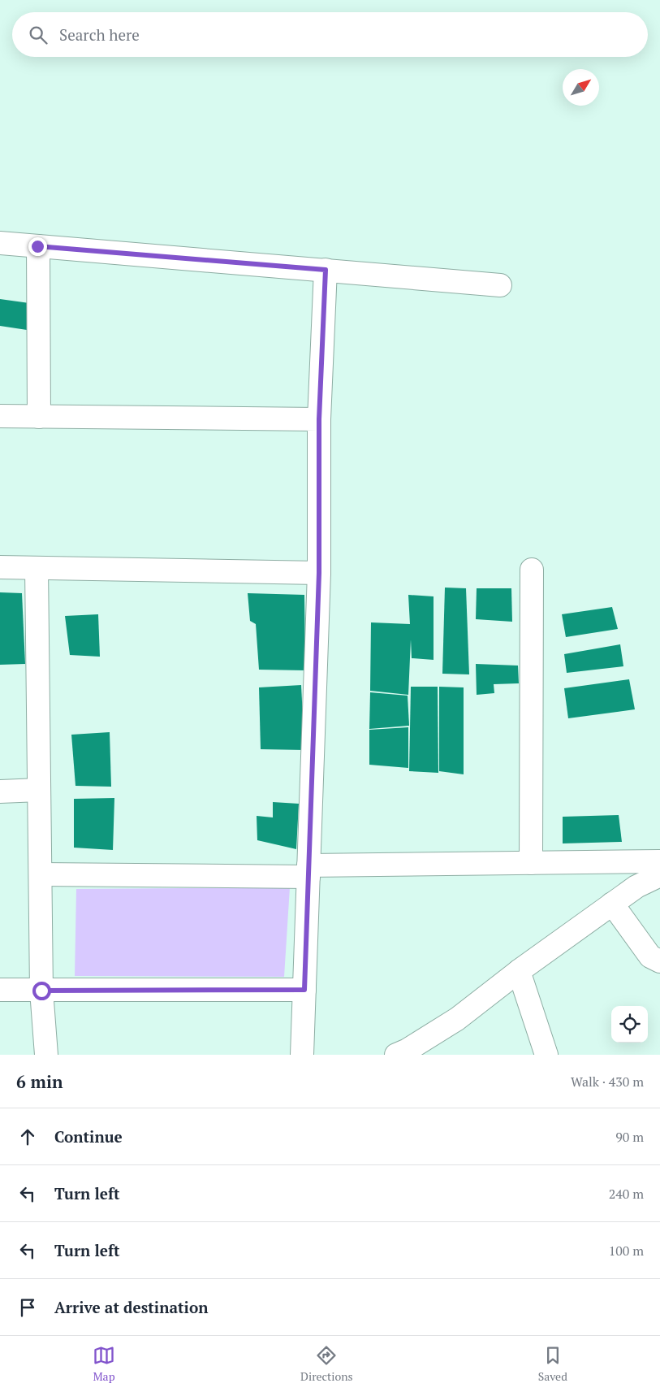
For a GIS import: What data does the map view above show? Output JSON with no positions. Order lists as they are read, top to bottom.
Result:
{
  "north": "top right",
  "page": {
    "search": "Search here",
    "heading": ["6 min", "Walk · 430 m"],
    "list": [
      ["Continue", "90 m"],
      ["Turn left", "240 m"],
      ["Turn left", "100 m"],
      "Arrive at destination"
    ],
    "nav": ["Map", "Directions", "Saved"]
  }
}
